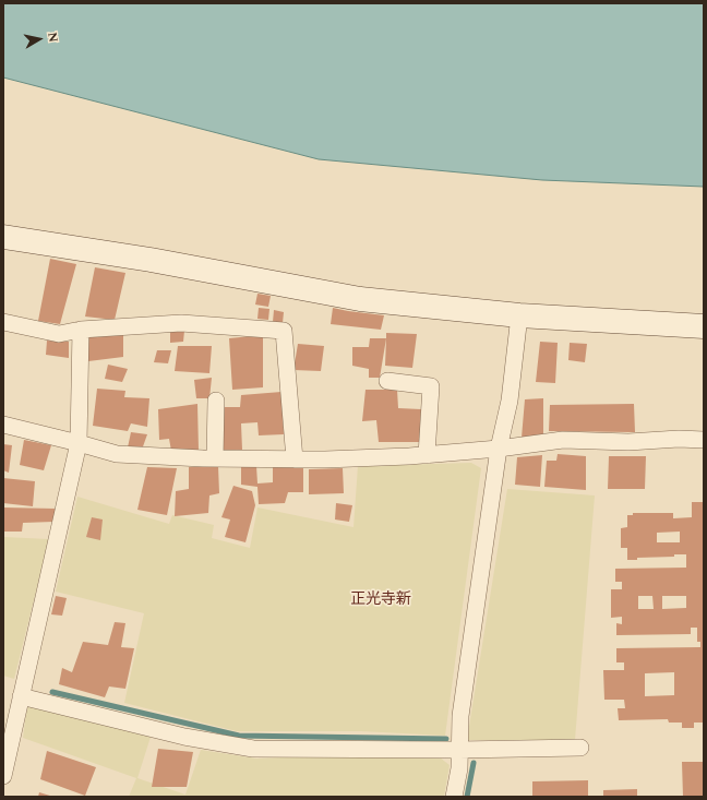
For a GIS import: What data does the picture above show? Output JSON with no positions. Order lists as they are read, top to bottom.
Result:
{
  "districts": ["正光寺新"],
  "north": "right"
}
